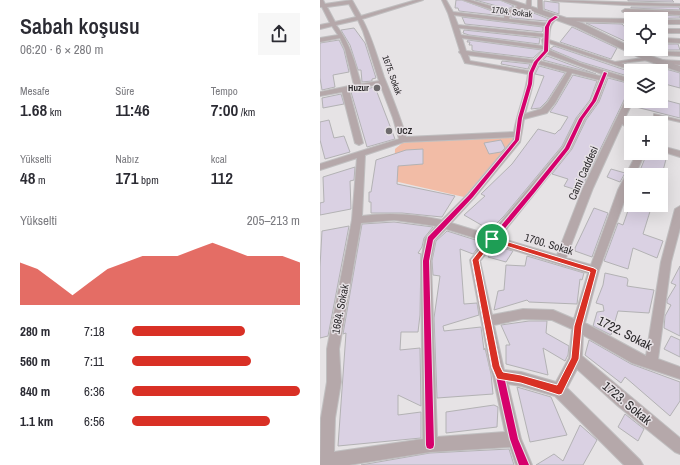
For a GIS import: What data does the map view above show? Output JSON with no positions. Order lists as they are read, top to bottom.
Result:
{
  "streets": {
    "street": [
      "1704. Sokak",
      "1675. Sokak",
      "Cami Caddesi",
      "1700. Sokak",
      "1684. Sokak",
      "1722. Sokak",
      "1723. Sokak"
    ]
  },
  "crossings": [
    ["Cami Caddesi", "1700. Sokak"],
    ["1700. Sokak", "1684. Sokak"]
  ],
  "places": ["Huzur", "UCZ"],
  "page": {
    "heading": ["Sabah koşusu", "06:20 · 6 × 280 m"],
    "map_buttons": ["+", "−"],
    "stats": [
      ["Mesafe", "1.68 km"],
      ["Süre", "11:46"],
      ["Tempo", "7:00 /km"],
      ["Yükselti", "48 m"],
      ["Nabız", "171 bpm"],
      ["kcal", "112"]
    ],
    "chart": ["Yükselti", "205–213 m"],
    "list": [
      {
        "name": "280 m",
        "note": "7:18"
      },
      {
        "name": "560 m",
        "note": "7:11"
      },
      {
        "name": "840 m",
        "note": "6:36"
      },
      {
        "name": "1.1 km",
        "note": "6:56"
      }
    ]
  }
}
